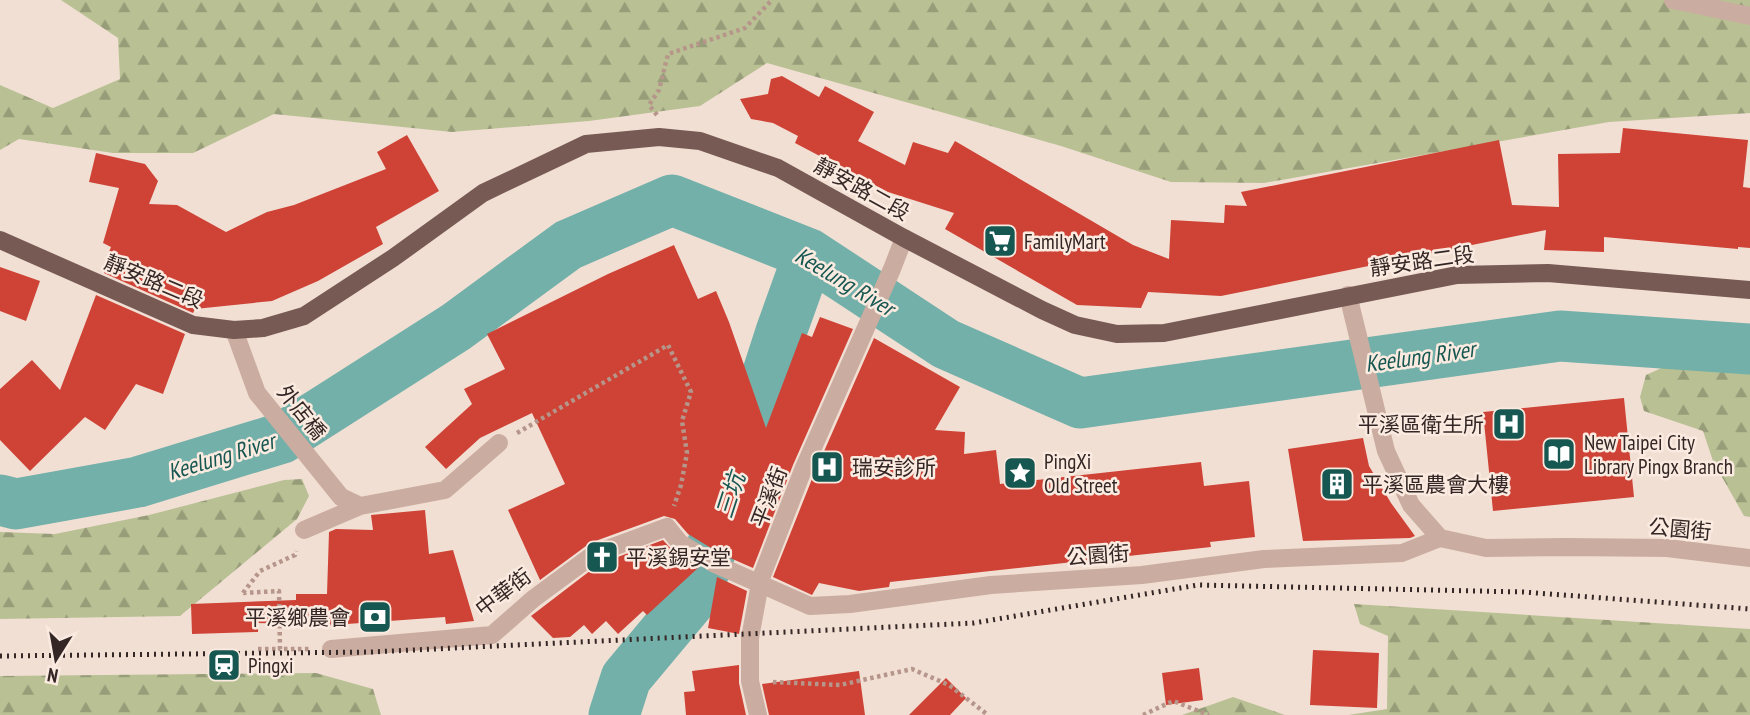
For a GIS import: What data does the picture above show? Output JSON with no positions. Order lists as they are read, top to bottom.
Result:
{
  "streets": {
    "main road": ["靜安路二段"],
    "street": [
      "外店橋",
      "平溪街",
      "公園街",
      "中華街"
    ]
  },
  "crossings": [
    ["靜安路二段", "外店橋"],
    ["靜安路二段", "平溪街"],
    ["平溪街", "公園街"]
  ],
  "water": ["Keelung River", "三坑"],
  "places": {
    "supermarket": ["FamilyMart"],
    "hospital": ["平溪區衛生所", "瑞安診所"],
    "library": ["New Taipei City Library Pingx Branch"],
    "place": ["PingXi Old Street"],
    "building": ["平溪區農會大樓"],
    "church": ["平溪錫安堂"],
    "bank": ["平溪鄉農會"],
    "station": ["Pingxi"]
  },
  "north": "bottom"
}
